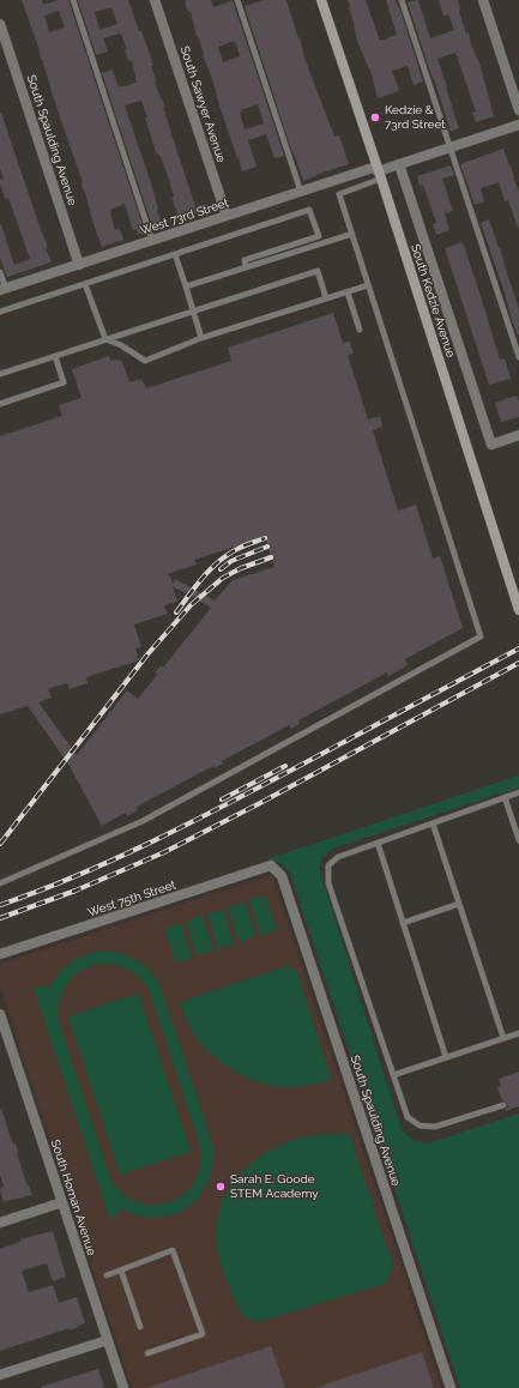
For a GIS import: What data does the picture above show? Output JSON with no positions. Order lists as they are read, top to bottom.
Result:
{
  "streets": {
    "main road": ["South Kedzie Avenue"],
    "street": [
      "South Sawyer Avenue",
      "South Spaulding Avenue",
      "West 73rd Street",
      "West 75th Street",
      "South Homan Avenue"
    ]
  },
  "crossings": [
    ["South Sawyer Avenue", "West 73rd Street"],
    ["South Spaulding Avenue", "West 73rd Street"],
    ["South Spaulding Avenue", "West 75th Street"],
    ["West 73rd Street", "South Kedzie Avenue"]
  ],
  "places": ["Kedzie & 73rd Street", "Sarah E. Goode STEM Academy"]
}
